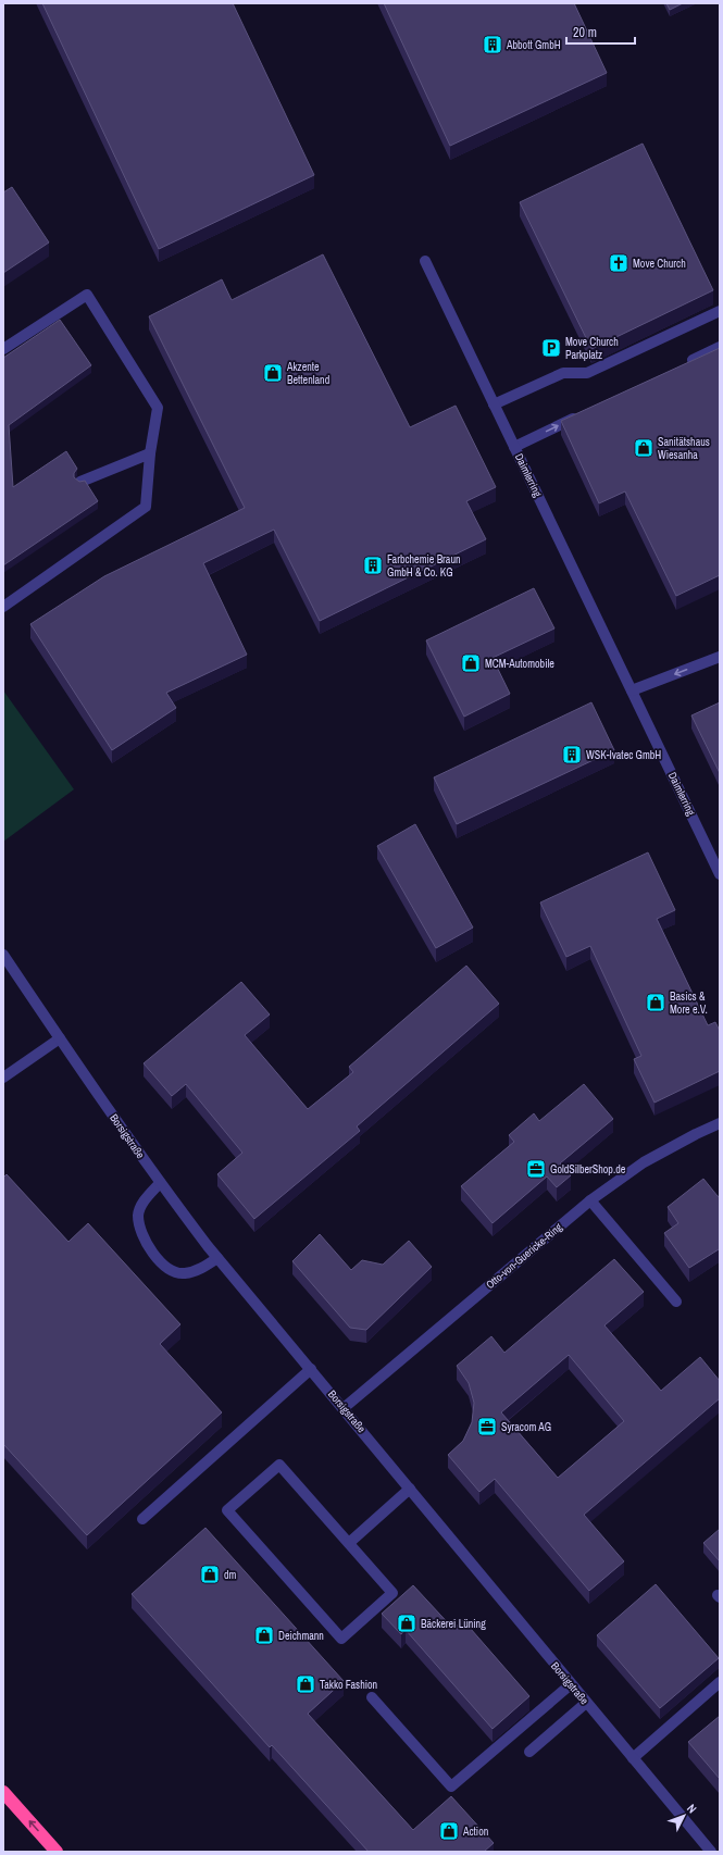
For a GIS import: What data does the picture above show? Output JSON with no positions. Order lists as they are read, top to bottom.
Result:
{
  "streets": {
    "street": ["Daimlerring", "Borsigstraße", "Otto-von-Guericke-Ring"]
  },
  "crossings": [
    ["Borsigstraße", "Otto-von-Guericke-Ring"]
  ],
  "places": {
    "building": ["Abbott GmbH", "Farbchemie Braun GmbH & Co. KG", "WSK-Ivatec GmbH"],
    "church": ["Move Church"],
    "parking": ["Move Church Parkplatz"],
    "shop": [
      "Akzente Bettenland",
      "Sanitätshaus Wiesanha",
      "MCM-Automobile",
      "Basics & More e.V.",
      "dm",
      "Bäckerei Lüning",
      "Deichmann",
      "Takko Fashion",
      "Action"
    ],
    "office": ["GoldSilberShop.de", "Syracom AG"]
  },
  "scale_bar": "20 m",
  "north": "top right"
}
